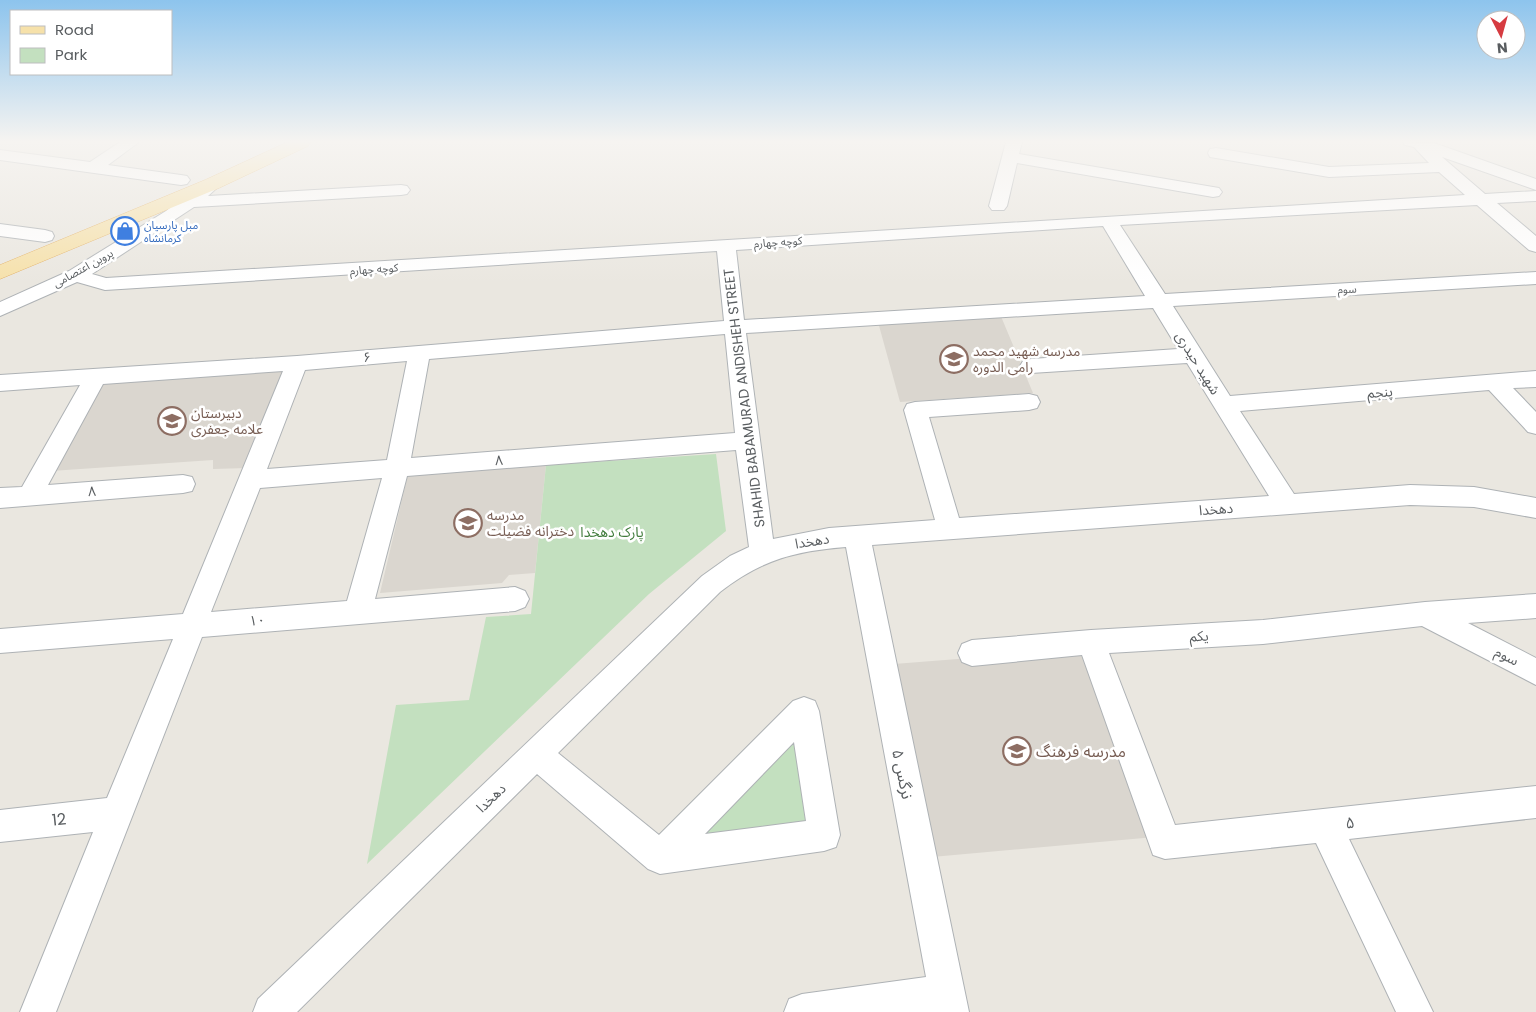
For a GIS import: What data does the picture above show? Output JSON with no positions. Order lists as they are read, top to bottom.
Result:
{
  "streets": {
    "street": [
      "کوچه چهارم",
      "پروین اعتصامی",
      "سوم",
      "۶",
      "شهید حیدری",
      "پنجم",
      "SHAHID BABAMURAD ANDISHEH STREET",
      "۸",
      "دهخدا",
      "۱۰",
      "یکم",
      "نرگس ۵",
      "12",
      "۵"
    ]
  },
  "crossings": [
    ["کوچه چهارم", "پروین اعتصامی"],
    ["کوچه چهارم", "شهید حیدری"],
    ["کوچه چهارم", "SHAHID BABAMURAD ANDISHEH STREET"],
    ["سوم", "۶"],
    ["سوم", "شهید حیدری"],
    ["سوم", "SHAHID BABAMURAD ANDISHEH STREET"],
    ["سوم", "یکم"],
    ["۶", "SHAHID BABAMURAD ANDISHEH STREET"],
    ["شهید حیدری", "پنجم"],
    ["شهید حیدری", "دهخدا"],
    ["SHAHID BABAMURAD ANDISHEH STREET", "۸"],
    ["SHAHID BABAMURAD ANDISHEH STREET", "دهخدا"],
    ["دهخدا", "نرگس ۵"],
    ["یکم", "۵"]
  ],
  "parks": ["پارک دهخدا"],
  "places": {
    "shop": ["مبل پارسیان کرمانشاه"],
    "school or university": [
      "مدرسه شهید محمد رامی الدوره",
      "دبیرستان علامه جعفری",
      "مدرسه دخترانه فضيلت",
      "مدرسه فرهنگ"
    ]
  },
  "legend": ["Road", "Park"],
  "north": "bottom"
}
